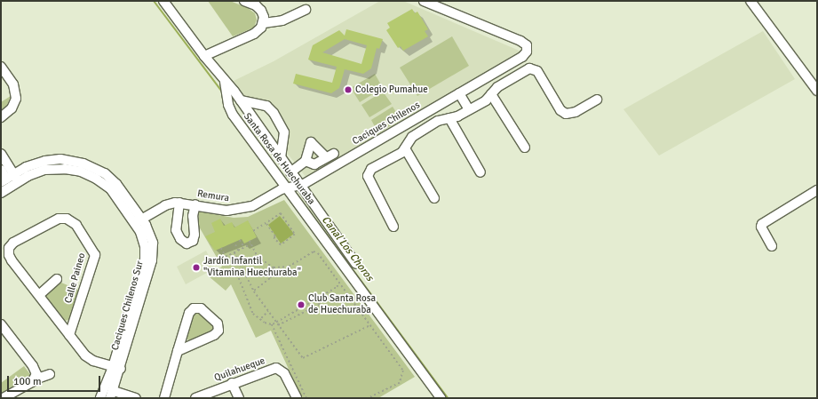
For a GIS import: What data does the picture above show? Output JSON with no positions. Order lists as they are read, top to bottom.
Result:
{
  "streets": {
    "street": [
      "Caciques Chilenos",
      "Santa Rosa de Huechuraba",
      "Remura",
      "Calle Paineo",
      "Caciques Chilenos Sur",
      "Quilahueque"
    ]
  },
  "crossings": [
    ["Caciques Chilenos", "Santa Rosa de Huechuraba"],
    ["Caciques Chilenos", "Remura"],
    ["Santa Rosa de Huechuraba", "Remura"],
    ["Remura", "Caciques Chilenos Sur"],
    ["Calle Paineo", "Caciques Chilenos Sur"]
  ],
  "water": ["Canal Los Choros"],
  "places": ["Colegio Pumahue", "Jardín Infantil \"Vitamina Huechuraba\"", "Club Santa Rosa de Huechuraba"],
  "scale_bar": "100 m"
}
